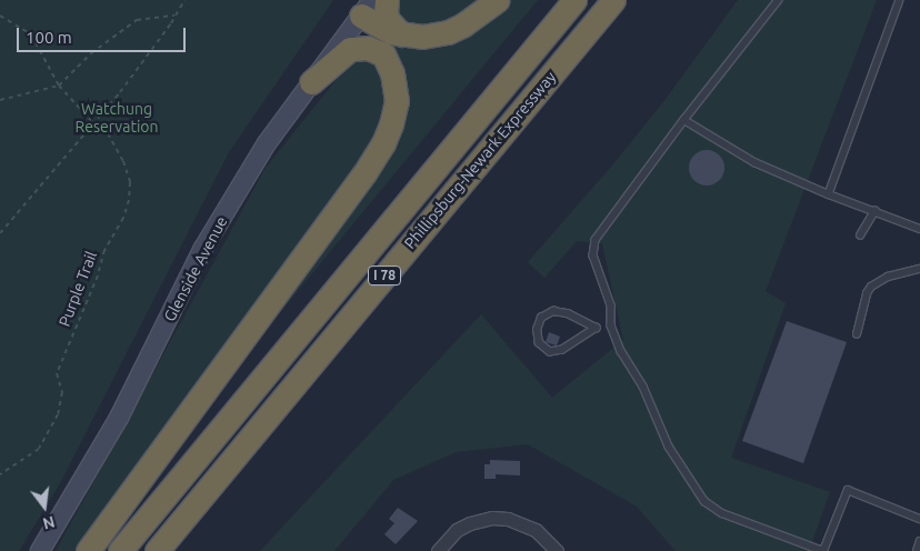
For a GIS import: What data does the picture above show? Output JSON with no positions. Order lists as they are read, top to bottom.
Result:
{
  "streets": {
    "highway": ["Phillipsburg-Newark Expressway", "I 78"],
    "main road": ["Glenside Avenue"],
    "path": ["Purple Trail"]
  },
  "parks": ["Watchung Reservation"],
  "scale_bar": "100 m",
  "north": "bottom"
}
